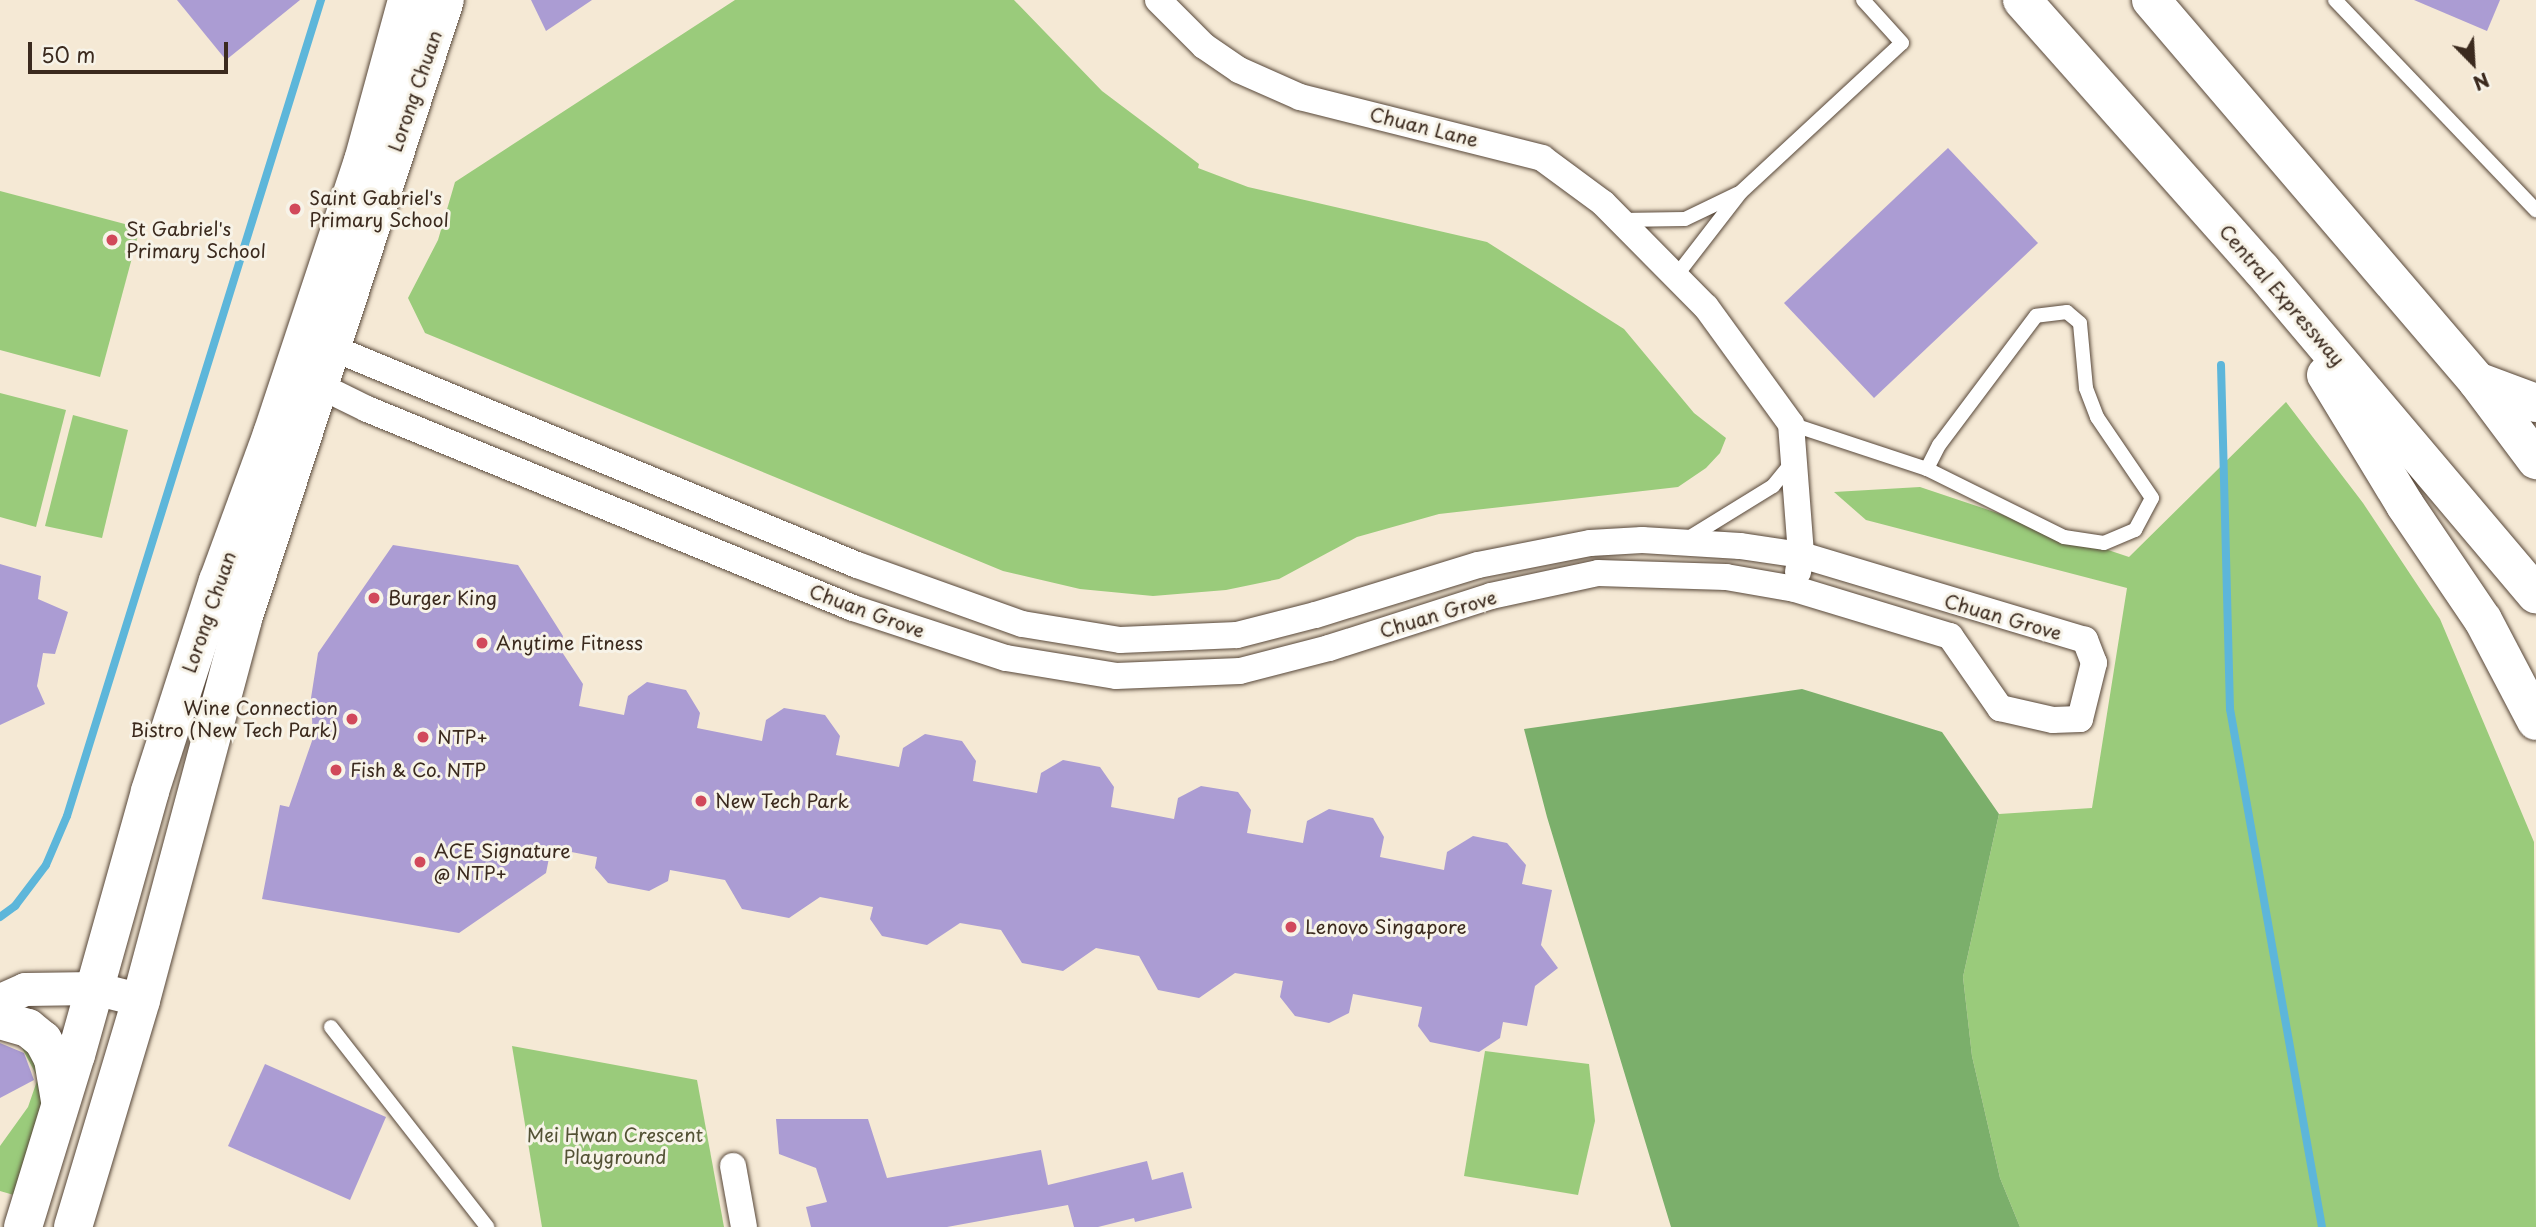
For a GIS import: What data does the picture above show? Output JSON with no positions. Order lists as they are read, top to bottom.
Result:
{
  "streets": {
    "main road": ["Lorong Chuan", "Central Expressway"],
    "street": ["Chuan Lane", "Chuan Grove"]
  },
  "crossings": [
    ["Lorong Chuan", "Chuan Grove"]
  ],
  "parks": ["Mei Hwan Crescent Playground"],
  "places": [
    "Saint Gabriel's Primary School",
    "St Gabriel's Primary School",
    "Burger King",
    "Anytime Fitness",
    "Wine Connection Bistro (New Tech Park)",
    "NTP+",
    "Fish & Co. NTP",
    "New Tech Park",
    "ACE Signature @ NTP+",
    "Lenovo Singapore"
  ],
  "scale_bar": "50 m",
  "north": "bottom right"
}
